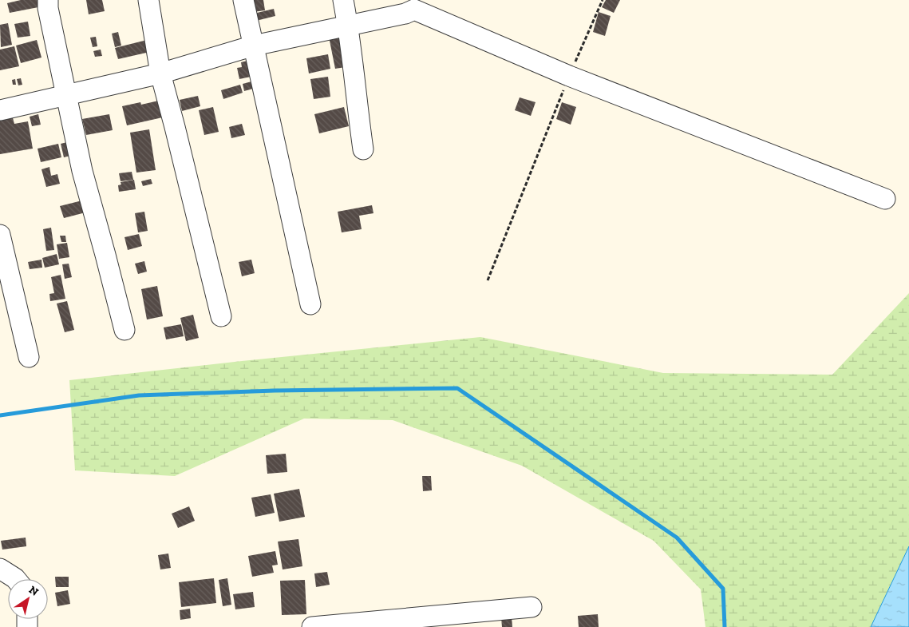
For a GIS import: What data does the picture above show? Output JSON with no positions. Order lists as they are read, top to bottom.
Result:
{
  "north": "top right"
}
